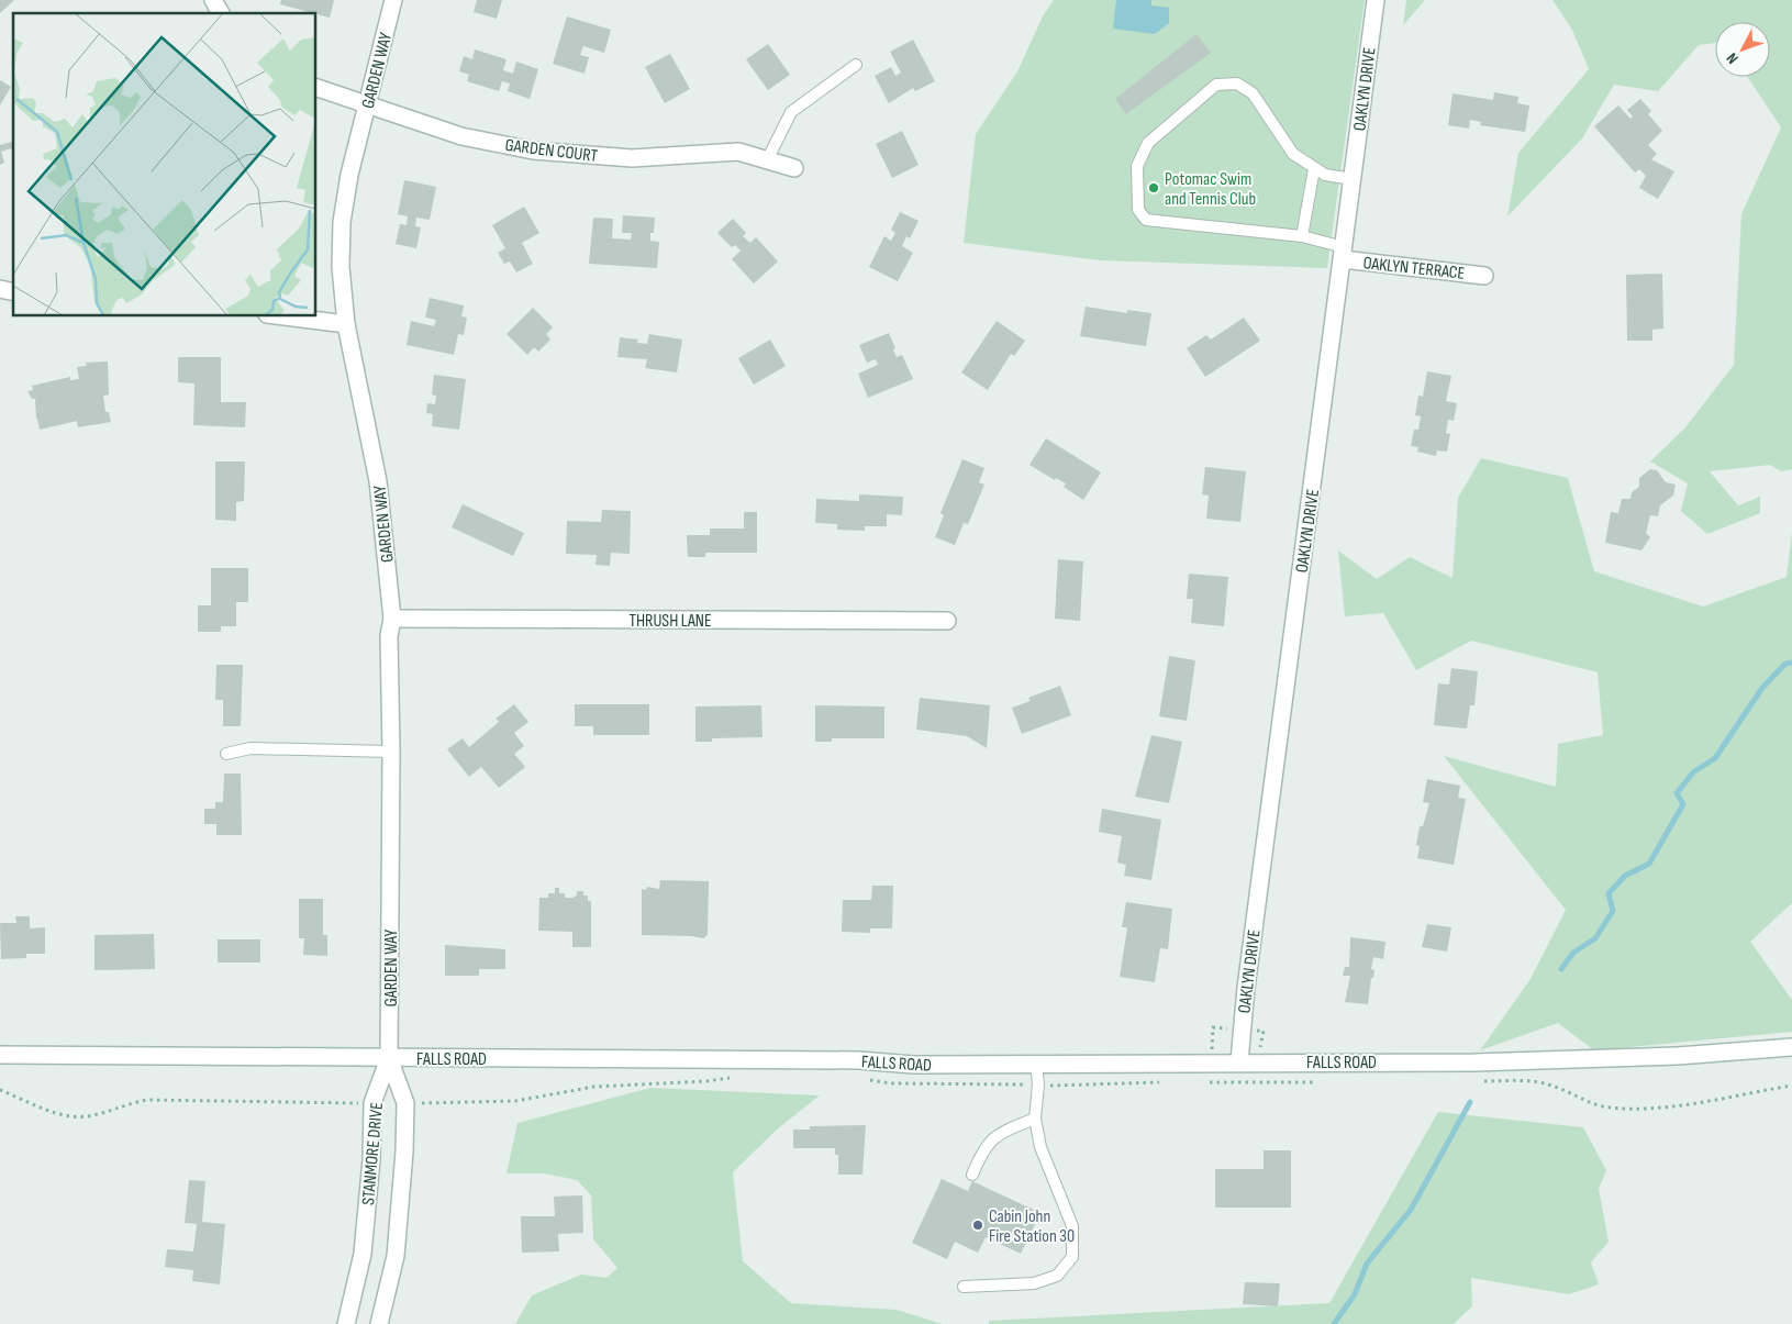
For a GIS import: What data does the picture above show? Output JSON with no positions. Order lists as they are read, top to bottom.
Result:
{
  "streets": {
    "street": [
      "GARDEN WAY",
      "OAKLYN DRIVE",
      "GARDEN COURT",
      "OAKLYN TERRACE",
      "THRUSH LANE",
      "FALLS ROAD",
      "STANMORE DRIVE"
    ]
  },
  "crossings": [
    ["GARDEN WAY", "GARDEN COURT"],
    ["GARDEN WAY", "THRUSH LANE"],
    ["GARDEN WAY", "FALLS ROAD"],
    ["GARDEN WAY", "STANMORE DRIVE"],
    ["OAKLYN DRIVE", "OAKLYN TERRACE"],
    ["OAKLYN DRIVE", "FALLS ROAD"],
    ["FALLS ROAD", "STANMORE DRIVE"]
  ],
  "places": ["Potomac Swim and Tennis Club", "Cabin John Fire Station 30"],
  "north": "bottom left"
}
